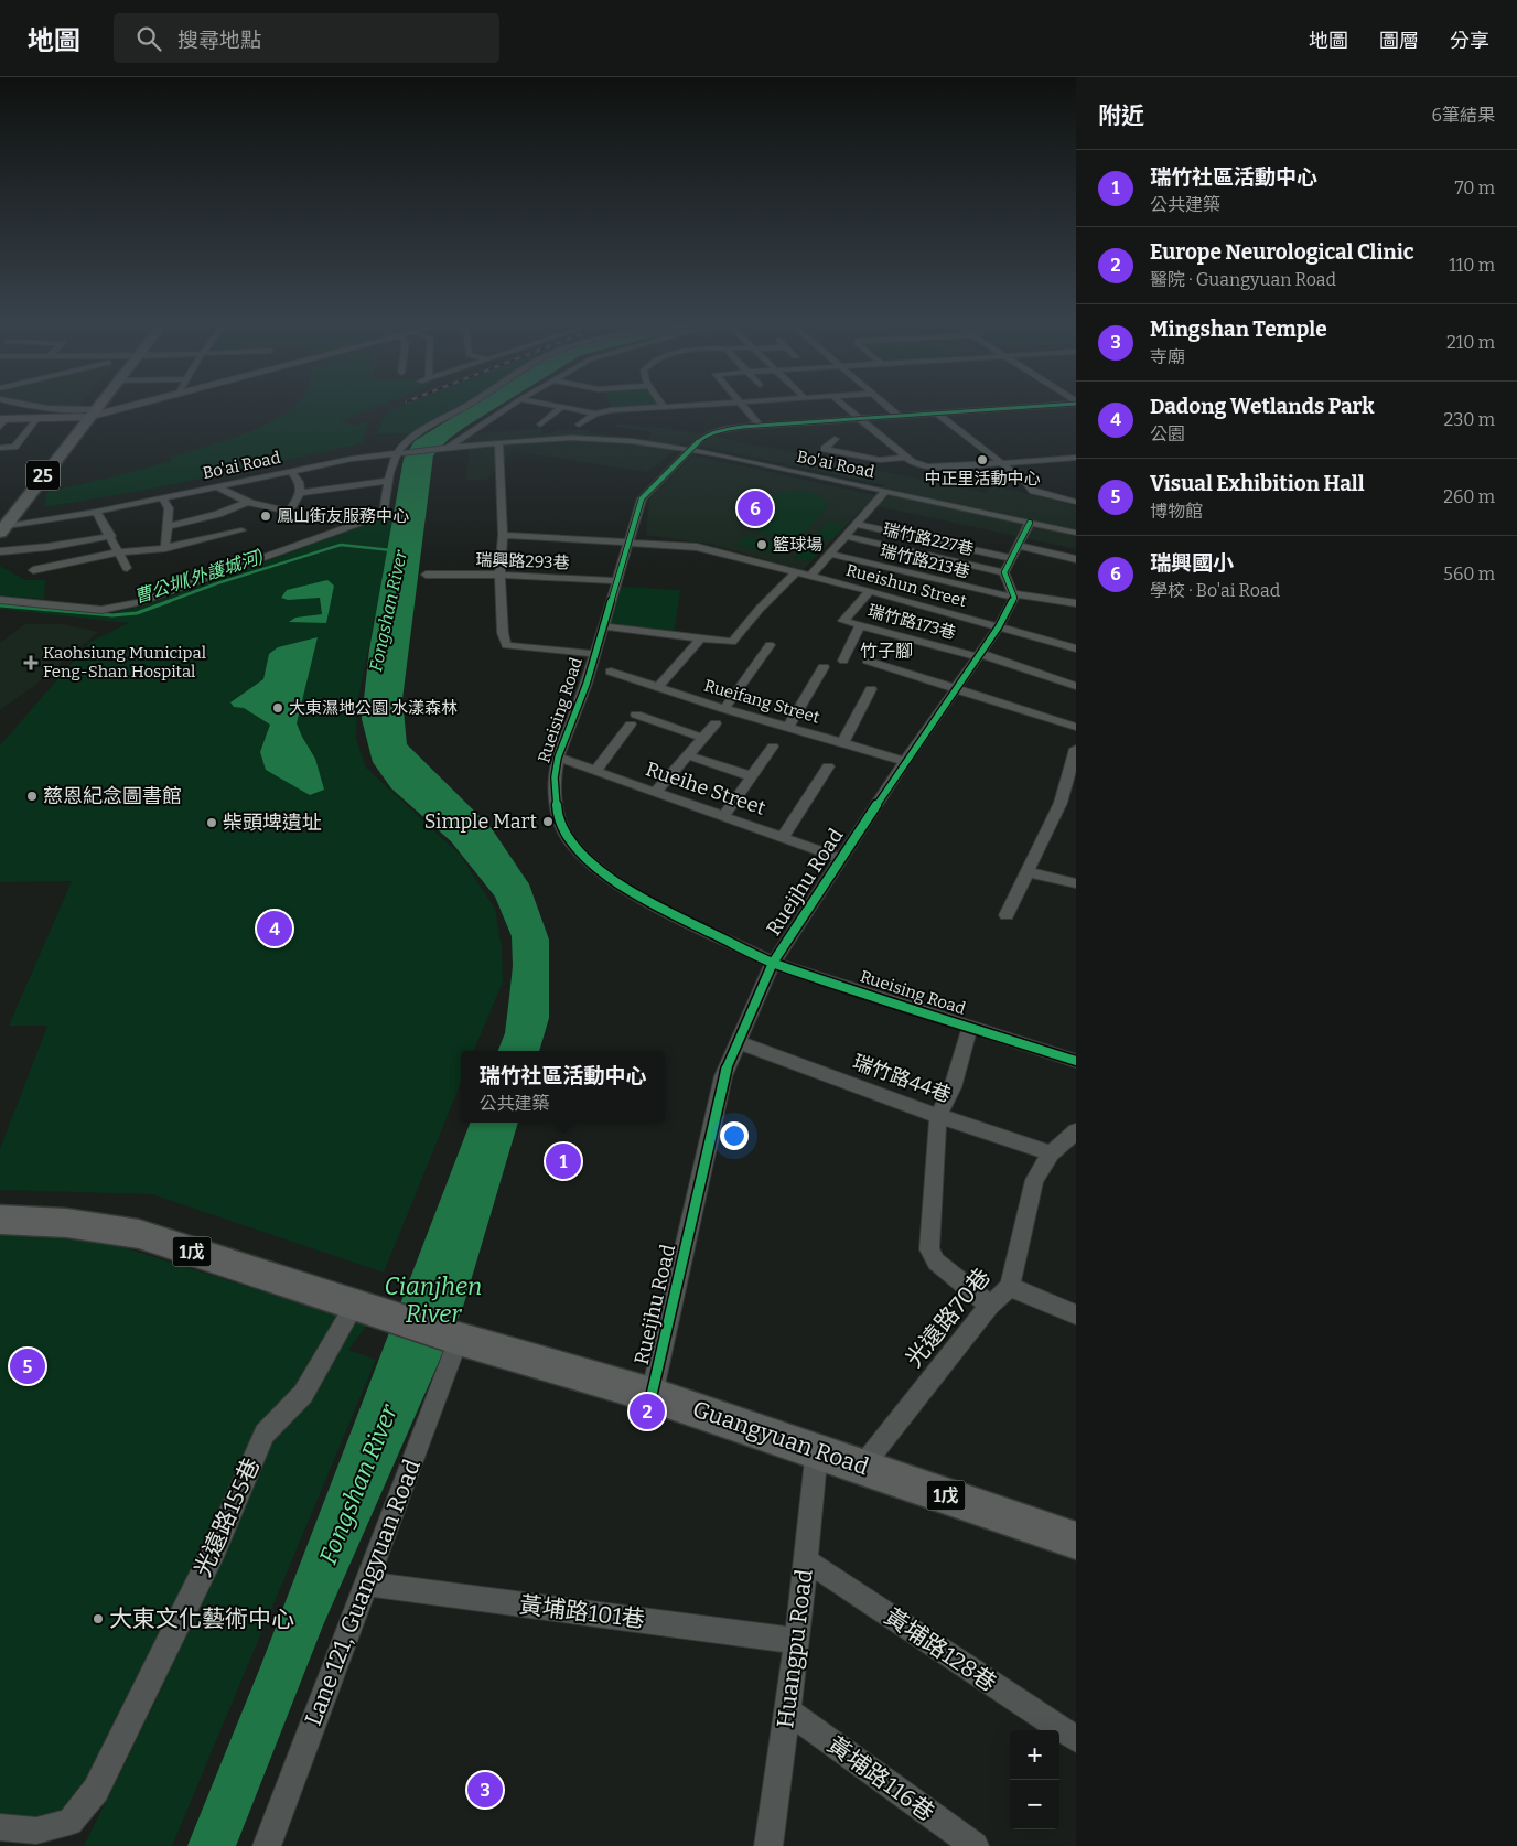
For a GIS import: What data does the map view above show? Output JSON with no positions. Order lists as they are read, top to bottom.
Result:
{
  "streets": {
    "main road": ["25", "1戊", "Guangyuan Road"],
    "street": [
      "Bo'ai Road",
      "瑞竹路227巷",
      "瑞興路293巷",
      "瑞竹路213巷",
      "Rueishun Street",
      "瑞竹路173巷",
      "Rueifang Street",
      "Rueising Road",
      "Rueihe Street",
      "Rueijhu Road",
      "瑞竹路44巷",
      "光遠路70巷",
      "光遠路155巷",
      "Lane 121, Guangyuan Road",
      "黃埔路101巷",
      "Huangpu Road",
      "黃埔路128巷",
      "黃埔路116巷"
    ]
  },
  "crossings": [
    ["Bo'ai Road", "25"],
    ["Bo'ai Road", "Rueising Road"],
    ["瑞興路293巷", "Rueising Road"],
    ["瑞竹路213巷", "Rueijhu Road"],
    ["Rueishun Street", "瑞竹路173巷"],
    ["Rueishun Street", "Rueising Road"],
    ["Rueishun Street", "Rueijhu Road"],
    ["瑞竹路173巷", "Rueijhu Road"],
    ["Rueifang Street", "Rueijhu Road"],
    ["Rueising Road", "Rueihe Street"],
    ["Rueising Road", "Rueijhu Road"],
    ["Rueihe Street", "Rueijhu Road"],
    ["Rueijhu Road", "瑞竹路44巷"],
    ["Rueijhu Road", "Guangyuan Road"],
    ["瑞竹路44巷", "光遠路70巷"],
    ["1戊", "Guangyuan Road"],
    ["1戊", "光遠路155巷"],
    ["1戊", "Lane 121, Guangyuan Road"],
    ["光遠路70巷", "Guangyuan Road"],
    ["Guangyuan Road", "Lane 121, Guangyuan Road"],
    ["Guangyuan Road", "Huangpu Road"],
    ["Lane 121, Guangyuan Road", "黃埔路101巷"],
    ["黃埔路101巷", "Huangpu Road"],
    ["Huangpu Road", "黃埔路128巷"],
    ["Huangpu Road", "黃埔路116巷"]
  ],
  "districts": ["竹子腳"],
  "water": ["曹公圳(外護城河)", "Fongshan River", "Cianjhen River"],
  "places": {
    "other": [
      "中正里活動中心",
      "鳳山街友服務中心",
      "籃球場",
      "大東濕地公園 水漾森林",
      "慈恩紀念圖書館",
      "Simple Mart",
      "柴頭埤遺址",
      "大東文化藝術中心"
    ],
    "health": ["Kaohsiung Municipal Feng-Shan Hospital"]
  },
  "page": {
    "header": "地圖",
    "search": "搜尋地點",
    "nav": ["地圖", "圖層", "分享"],
    "heading": ["附近", "6筆結果"],
    "list": [
      {
        "mark": "1",
        "name": "瑞竹社區活動中心",
        "note": "公共建築",
        "value": "70 m"
      },
      {
        "mark": "2",
        "name": "Europe Neurological Clinic",
        "note": "醫院 · Guangyuan Road",
        "value": "110 m"
      },
      {
        "mark": "3",
        "name": "Mingshan Temple",
        "note": "寺廟",
        "value": "210 m"
      },
      {
        "mark": "4",
        "name": "Dadong Wetlands Park",
        "note": "公園",
        "value": "230 m"
      },
      {
        "mark": "5",
        "name": "Visual Exhibition Hall",
        "note": "博物館",
        "value": "260 m"
      },
      {
        "mark": "6",
        "name": "瑞興國小",
        "note": "學校 · Bo'ai Road",
        "value": "560 m"
      }
    ],
    "pins": [
      "6",
      "4",
      "1",
      "5",
      "2",
      "3"
    ],
    "popup": ["瑞竹社區活動中心", "公共建築"],
    "map_buttons": ["+", "−"]
  }
}
